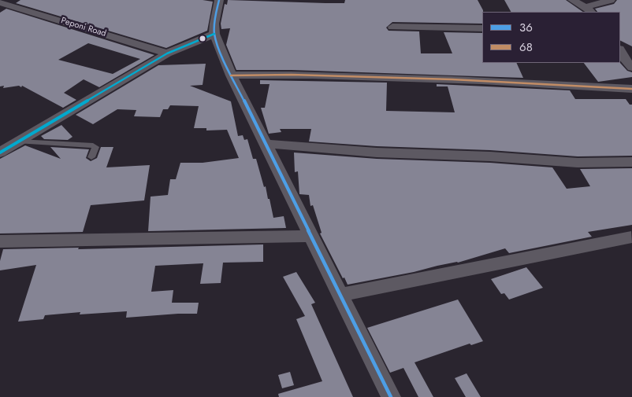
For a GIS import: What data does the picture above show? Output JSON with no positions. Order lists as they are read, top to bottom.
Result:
{
  "streets": {
    "street": ["Peponi Road"]
  },
  "lines": ["transit line 36", "transit line 68"],
  "legend": ["36", "68"]
}
